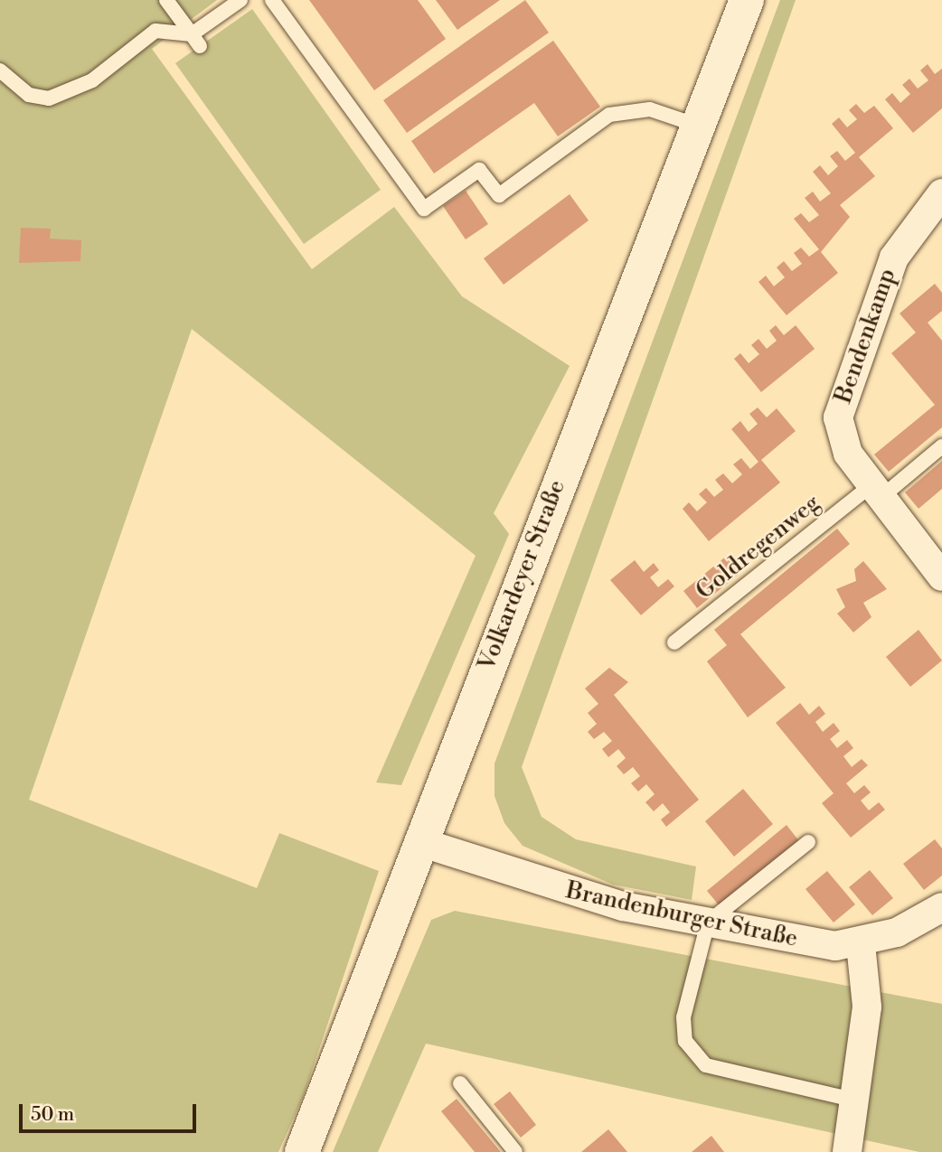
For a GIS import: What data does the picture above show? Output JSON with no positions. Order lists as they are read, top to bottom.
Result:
{
  "streets": {
    "main road": ["Volkardeyer Straße"],
    "street": ["Bendenkamp", "Brandenburger Straße"],
    "lane": ["Goldregenweg"]
  },
  "crossings": [
    ["Bendenkamp", "Goldregenweg"],
    ["Volkardeyer Straße", "Brandenburger Straße"]
  ],
  "scale_bar": "50 m"
}
